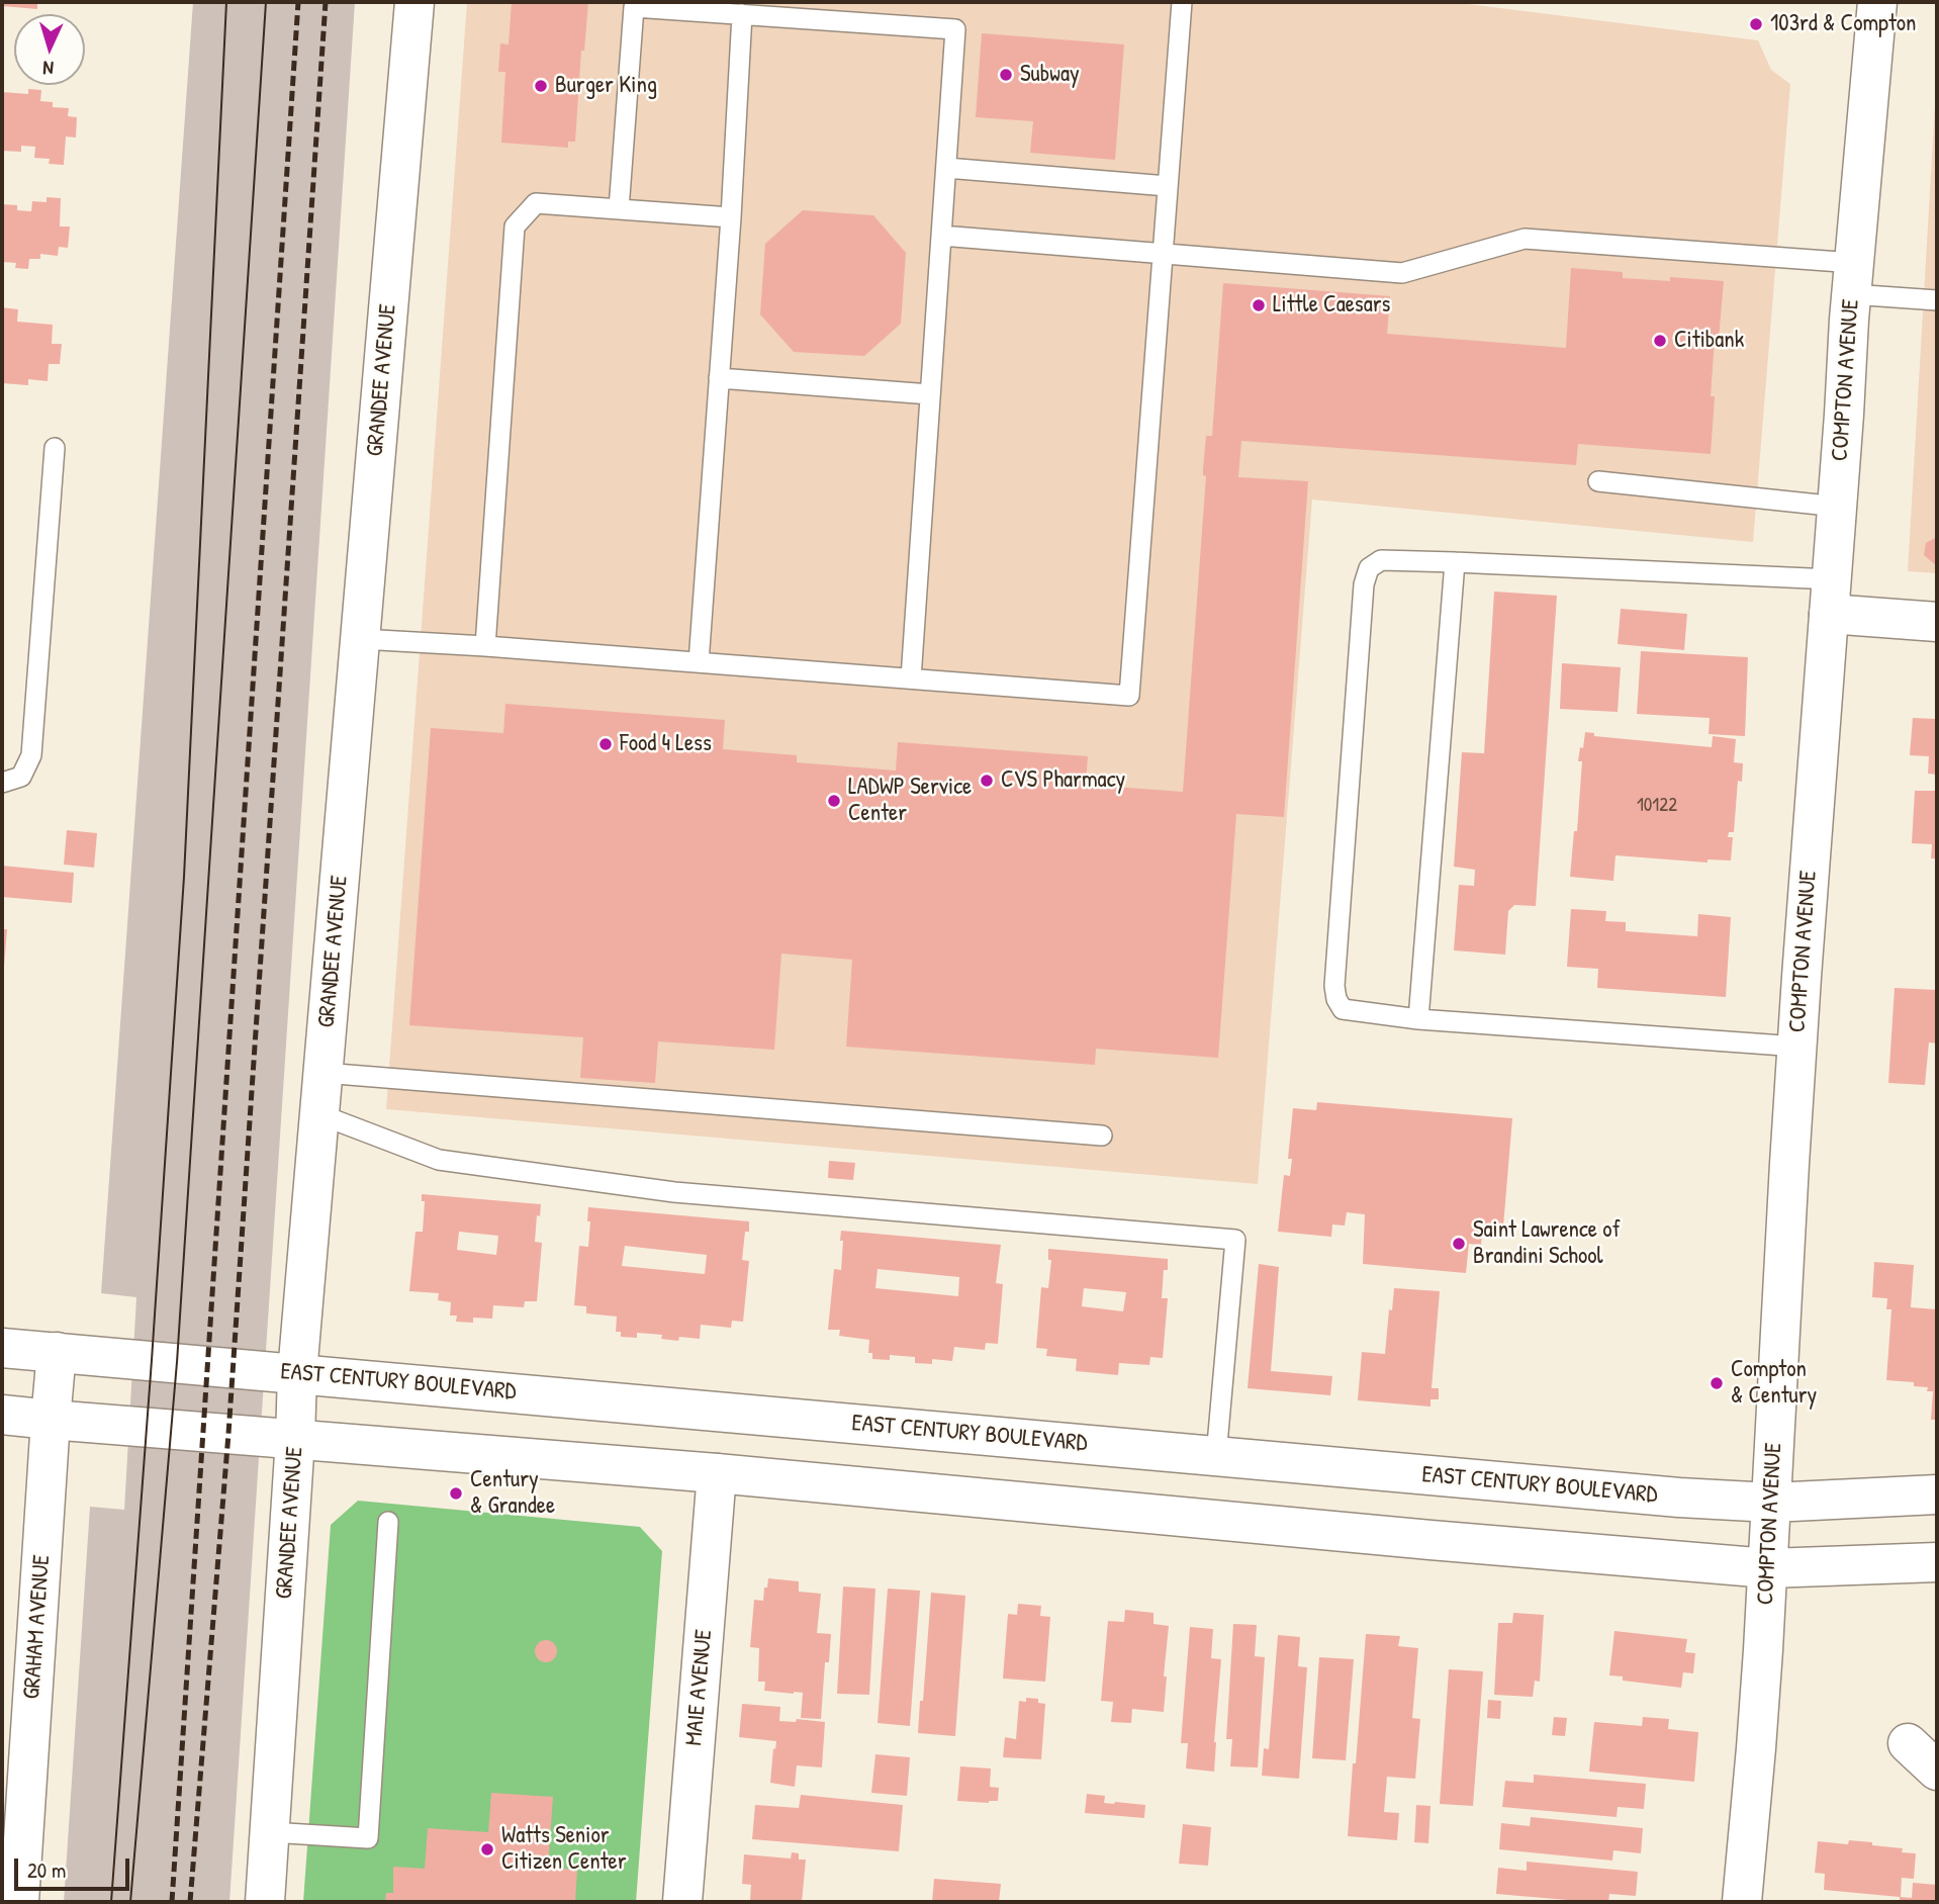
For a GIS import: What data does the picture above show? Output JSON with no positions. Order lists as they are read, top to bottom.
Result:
{
  "streets": {
    "main road": [
      "GRANDEE AVENUE",
      "COMPTON AVENUE",
      "EAST CENTURY BOULEVARD",
      "GRAHAM AVENUE",
      "MAIE AVENUE"
    ]
  },
  "crossings": [
    ["GRANDEE AVENUE", "EAST CENTURY BOULEVARD"],
    ["COMPTON AVENUE", "EAST CENTURY BOULEVARD"],
    ["EAST CENTURY BOULEVARD", "GRAHAM AVENUE"]
  ],
  "places": [
    "103rd & Compton",
    "Subway",
    "Burger King",
    "Little Caesars",
    "Citibank",
    "Food 4 Less",
    "CVS Pharmacy",
    "LADWP Service Center",
    "Saint Lawrence of Brandini School",
    "Compton & Century",
    "Century & Grandee",
    "Watts Senior Citizen Center"
  ],
  "house_numbers": ["10122"],
  "scale_bar": "20 m",
  "north": "bottom"
}
